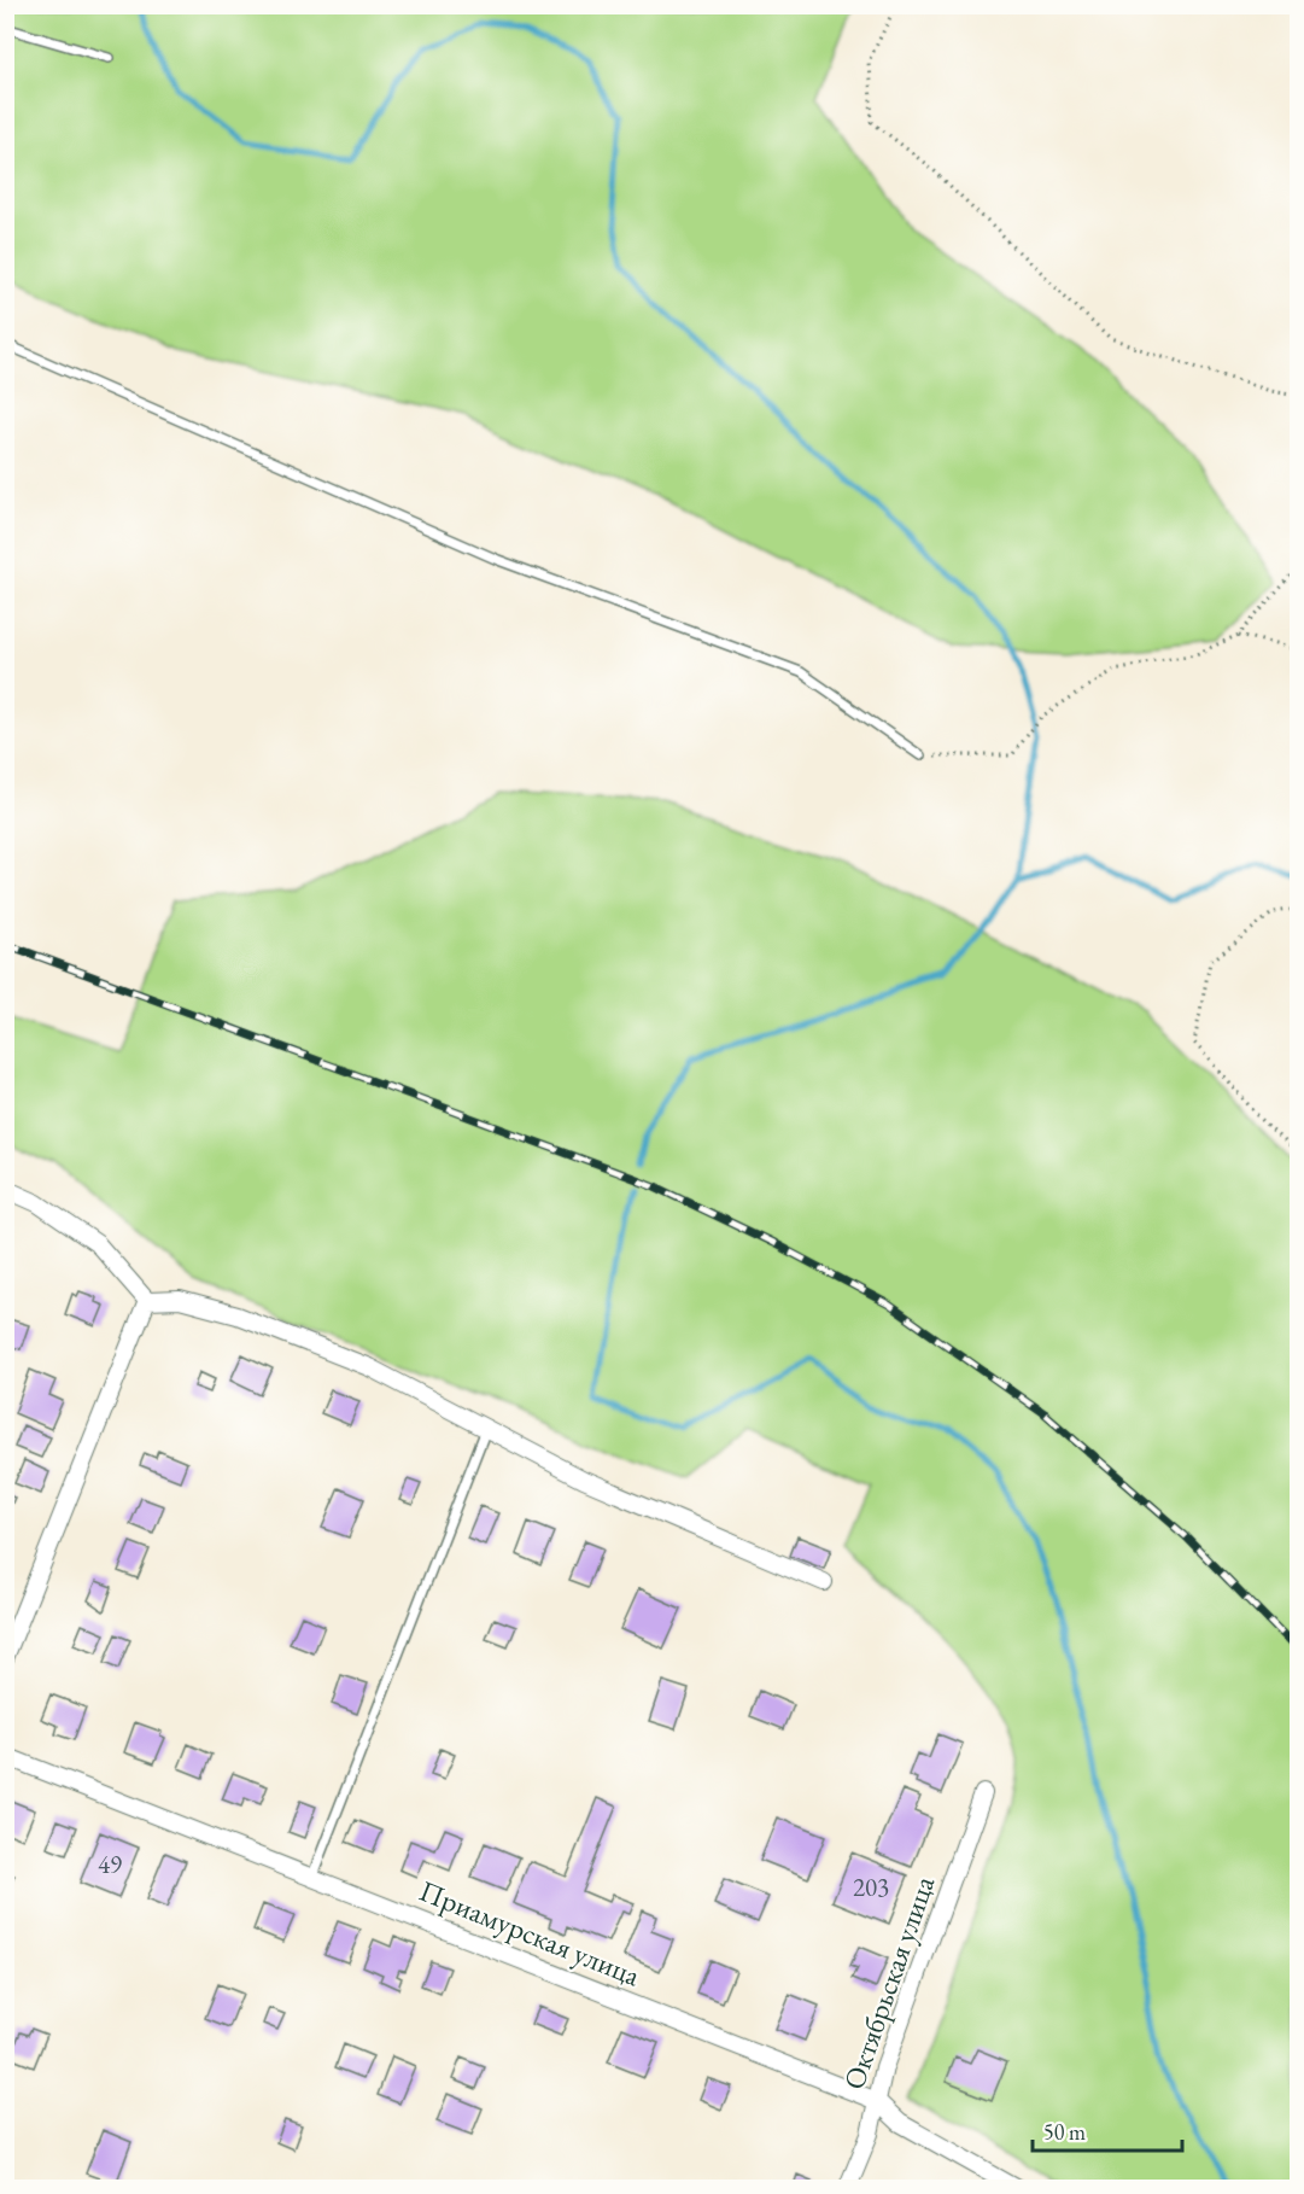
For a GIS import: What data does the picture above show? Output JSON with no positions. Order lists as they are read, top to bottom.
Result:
{
  "streets": {
    "street": ["Приамурская улица", "Октябрьская улица"]
  },
  "crossings": [
    ["Приамурская улица", "Октябрьская улица"]
  ],
  "house_numbers": ["49", "203"],
  "scale_bar": "50 m"
}
